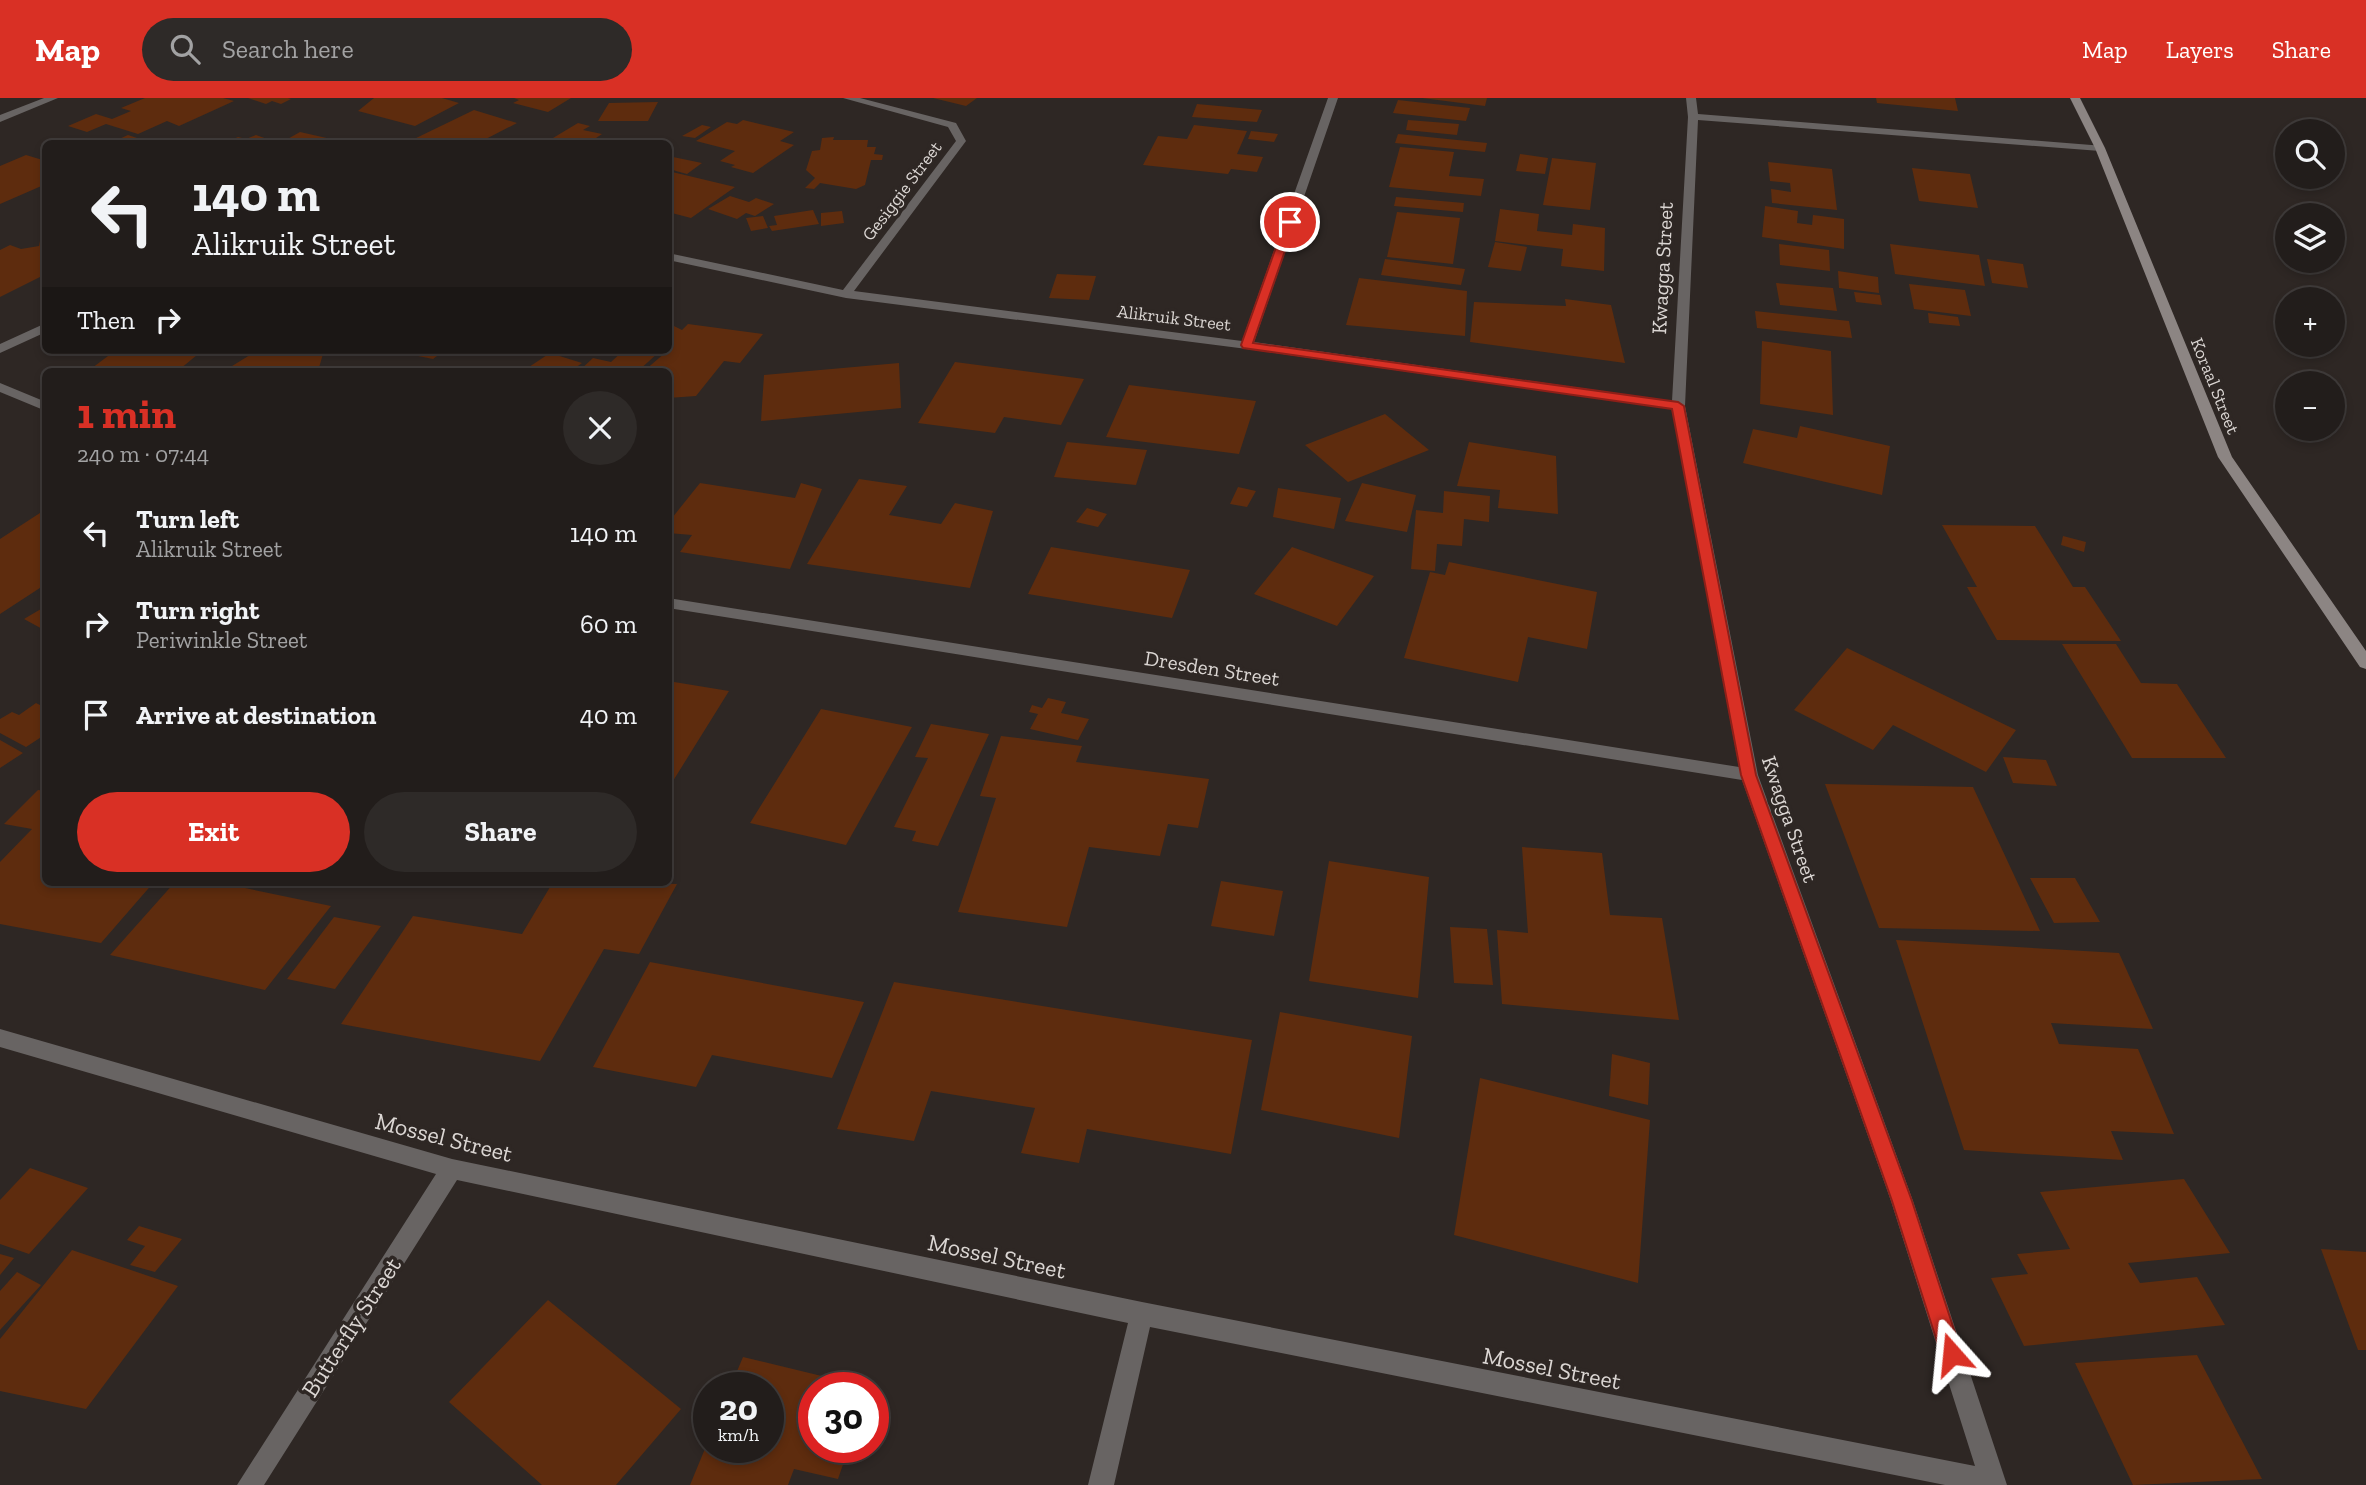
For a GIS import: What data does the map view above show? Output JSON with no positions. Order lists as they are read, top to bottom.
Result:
{
  "streets": {
    "street": [
      "Gesiggie Street",
      "Kwagga Street",
      "Alikruik Street",
      "Koraal Street",
      "Dresden Street",
      "Mossel Street",
      "Butterfly Street"
    ]
  },
  "crossings": [
    ["Gesiggie Street", "Alikruik Street"],
    ["Kwagga Street", "Alikruik Street"],
    ["Kwagga Street", "Dresden Street"],
    ["Kwagga Street", "Mossel Street"],
    ["Mossel Street", "Butterfly Street"]
  ],
  "page": {
    "header": "Map",
    "search": "Search here",
    "nav": ["Map", "Layers", "Share"],
    "map_buttons": ["+", "−"],
    "turn": ["140 m", "Alikruik Street"],
    "then": "Then",
    "heading": ["1 min", "240 m · 07:44"],
    "list": [
      {
        "name": "Turn left",
        "note": "Alikruik Street",
        "value": "140 m"
      },
      {
        "name": "Turn right",
        "note": "Periwinkle Street",
        "value": "60 m"
      },
      {
        "name": "Arrive at destination",
        "value": "40 m"
      }
    ],
    "buttons": ["Exit", "Share"],
    "speed": "20 km/h",
    "limit": "30"
  }
}
